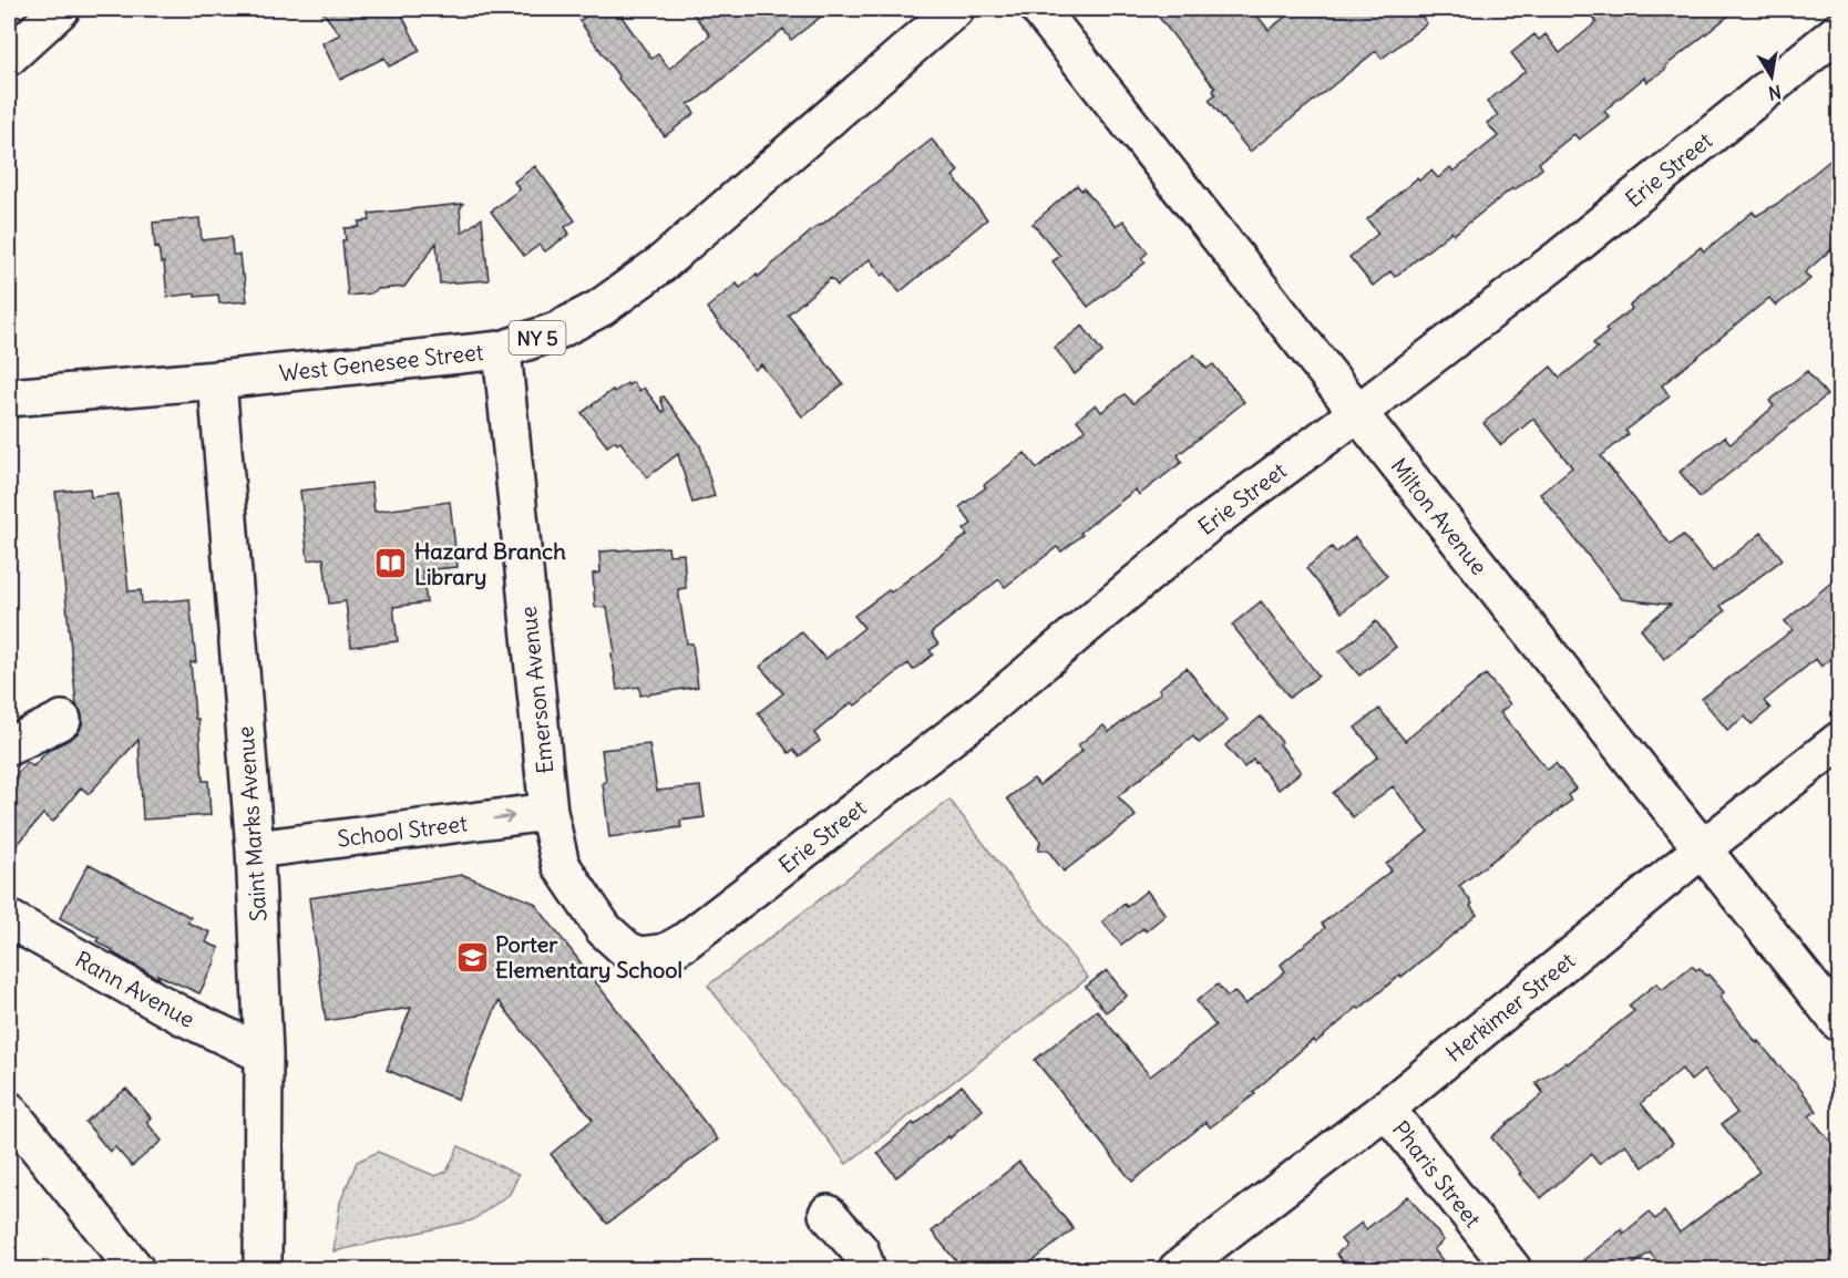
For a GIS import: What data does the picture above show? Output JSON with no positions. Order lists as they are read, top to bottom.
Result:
{
  "streets": {
    "street": [
      "Erie Street",
      "NY 5",
      "West Genesee Street",
      "Milton Avenue",
      "Emerson Avenue",
      "Saint Marks Avenue",
      "School Street",
      "Rann Avenue",
      "Herkimer Street",
      "Pharis Street"
    ]
  },
  "crossings": [
    ["Erie Street", "Milton Avenue"],
    ["Erie Street", "Emerson Avenue"],
    ["West Genesee Street", "Emerson Avenue"],
    ["West Genesee Street", "Saint Marks Avenue"],
    ["Milton Avenue", "Herkimer Street"],
    ["Emerson Avenue", "School Street"],
    ["Saint Marks Avenue", "School Street"],
    ["Saint Marks Avenue", "Rann Avenue"],
    ["Herkimer Street", "Pharis Street"]
  ],
  "one_way": ["School Street"],
  "places": {
    "library": ["Hazard Branch Library"],
    "school or university": ["Porter Elementary School"]
  },
  "north": "bottom"
}
